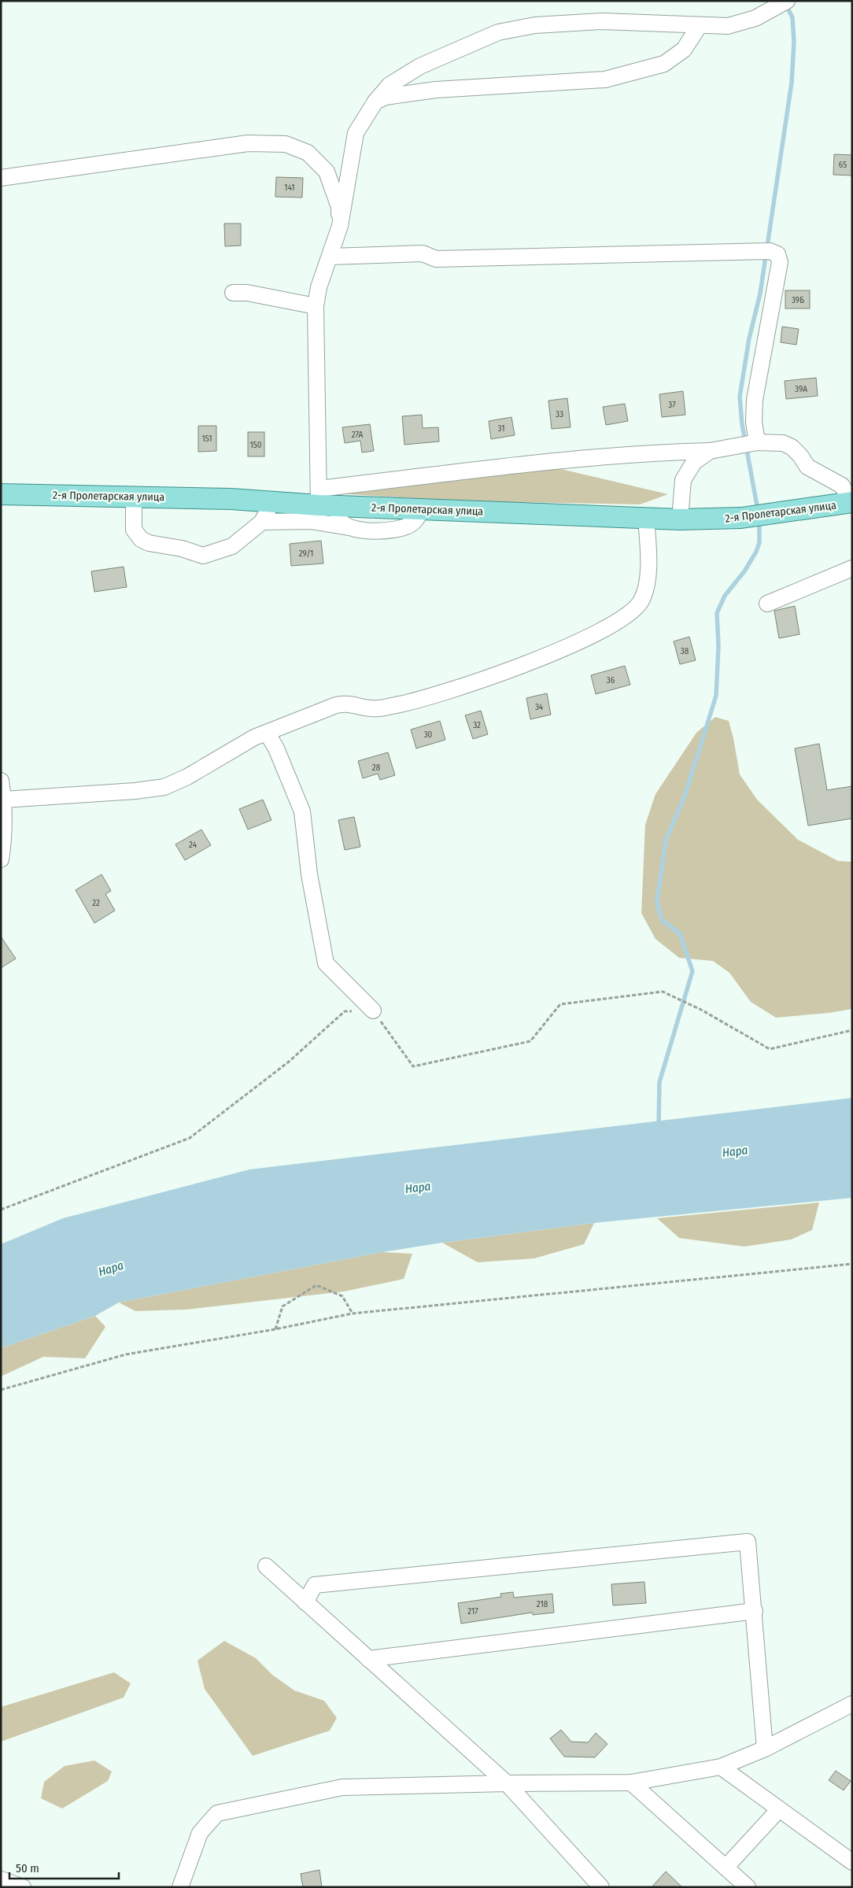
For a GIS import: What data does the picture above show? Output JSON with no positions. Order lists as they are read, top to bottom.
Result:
{
  "streets": {
    "main road": ["2-я Пролетарская улица"]
  },
  "water": ["Нара"],
  "house_numbers": [
    "65",
    "141",
    "39Б",
    "39А",
    "37",
    "33",
    "31",
    "27А",
    "151",
    "150",
    "29/1",
    "38",
    "36",
    "34",
    "32",
    "30",
    "28",
    "24",
    "22",
    "218",
    "217"
  ],
  "scale_bar": "50 m"
}
